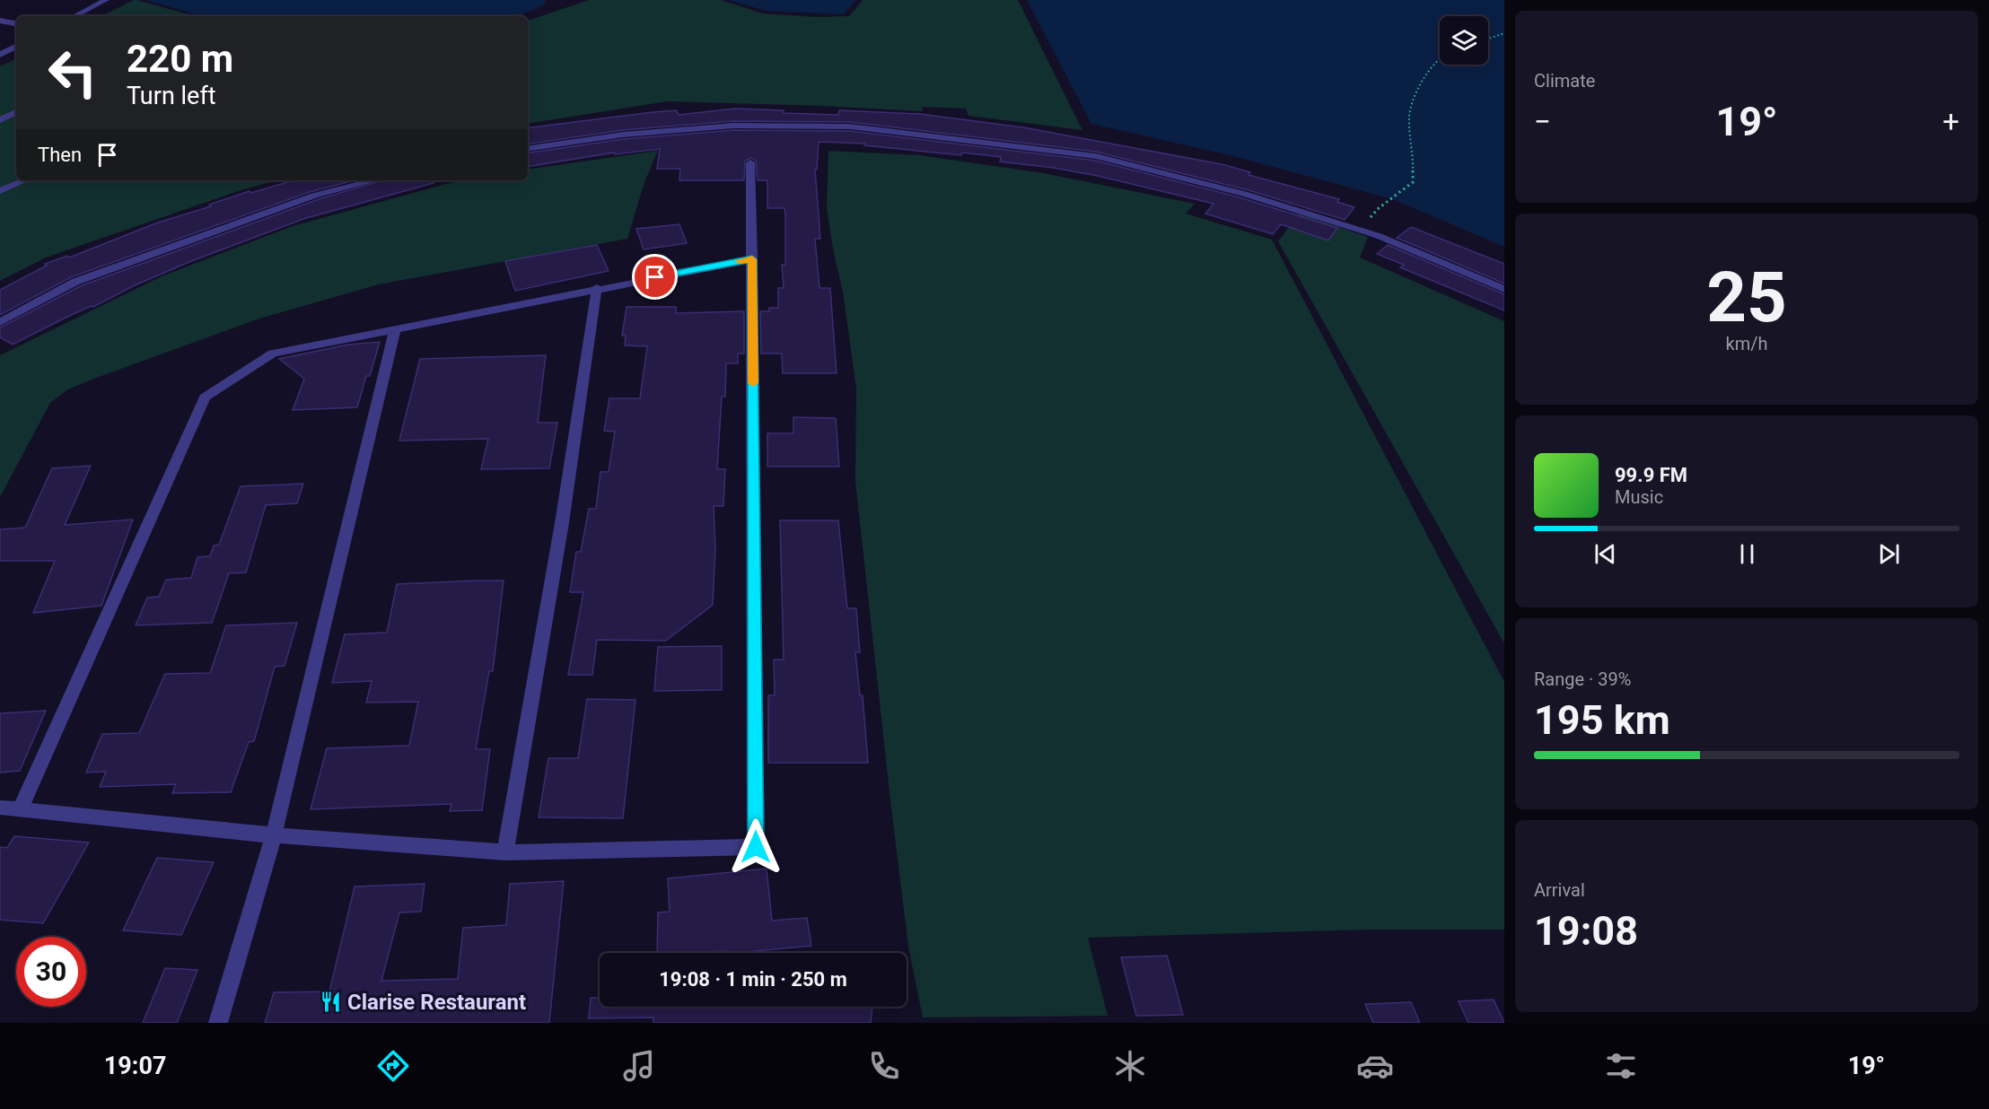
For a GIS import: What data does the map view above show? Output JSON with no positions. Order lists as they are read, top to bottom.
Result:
{
  "places": {
    "restaurant": ["Clarise Restaurant"]
  },
  "page": {
    "tile": [
      "Climate",
      ["25", "km/h"],
      ["Range · 39%", "195 km"],
      ["Arrival", "19:08"]
    ],
    "turn": ["220 m", "Turn left"],
    "heat": ["−", "19°", "+"],
    "then": "Then",
    "song": ["99.9 FM", "Music"],
    "limit": "30",
    "trip": "19:08 · 1 min · 250 m",
    "tabs": ["19:07", "19°"]
  }
}
